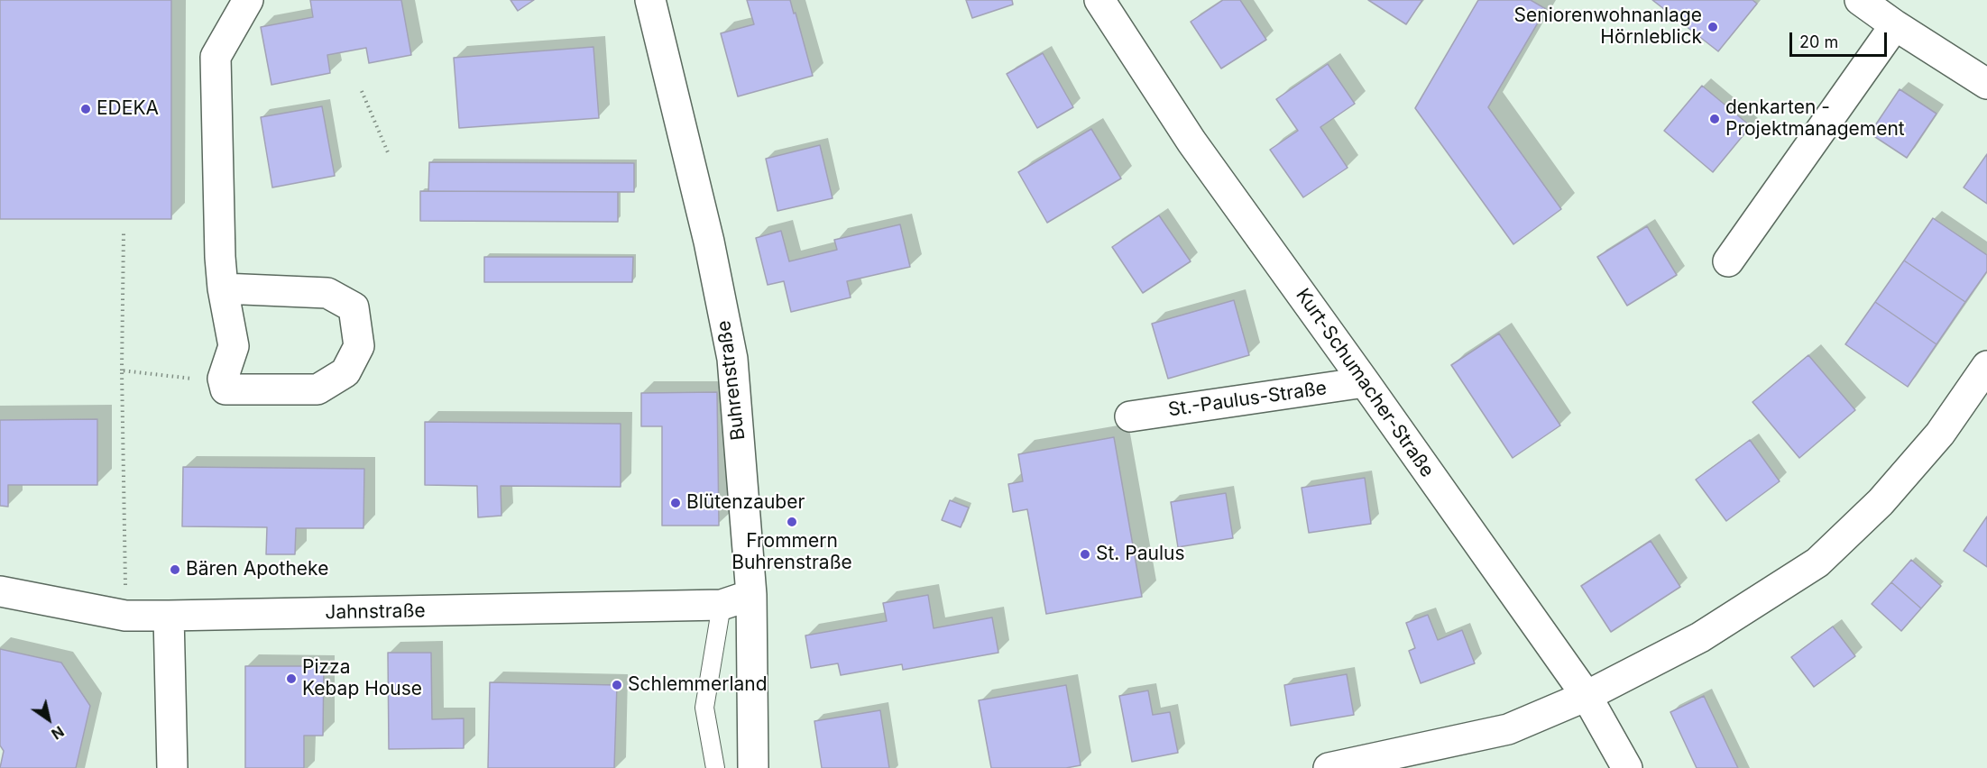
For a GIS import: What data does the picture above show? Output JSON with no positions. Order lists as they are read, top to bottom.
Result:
{
  "streets": {
    "street": [
      "Buhrenstraße",
      "Kurt-Schumacher-Straße",
      "St.-Paulus-Straße",
      "Jahnstraße"
    ]
  },
  "crossings": [
    ["Buhrenstraße", "Jahnstraße"],
    ["Kurt-Schumacher-Straße", "St.-Paulus-Straße"]
  ],
  "places": [
    "Seniorenwohnanlage Hörnleblick",
    "EDEKA",
    "denkarten - Projektmanagement",
    "Blütenzauber",
    "Frommern Buhrenstraße",
    "St. Paulus",
    "Bären Apotheke",
    "Pizza Kebap House",
    "Schlemmerland"
  ],
  "scale_bar": "20 m",
  "north": "bottom right"
}
